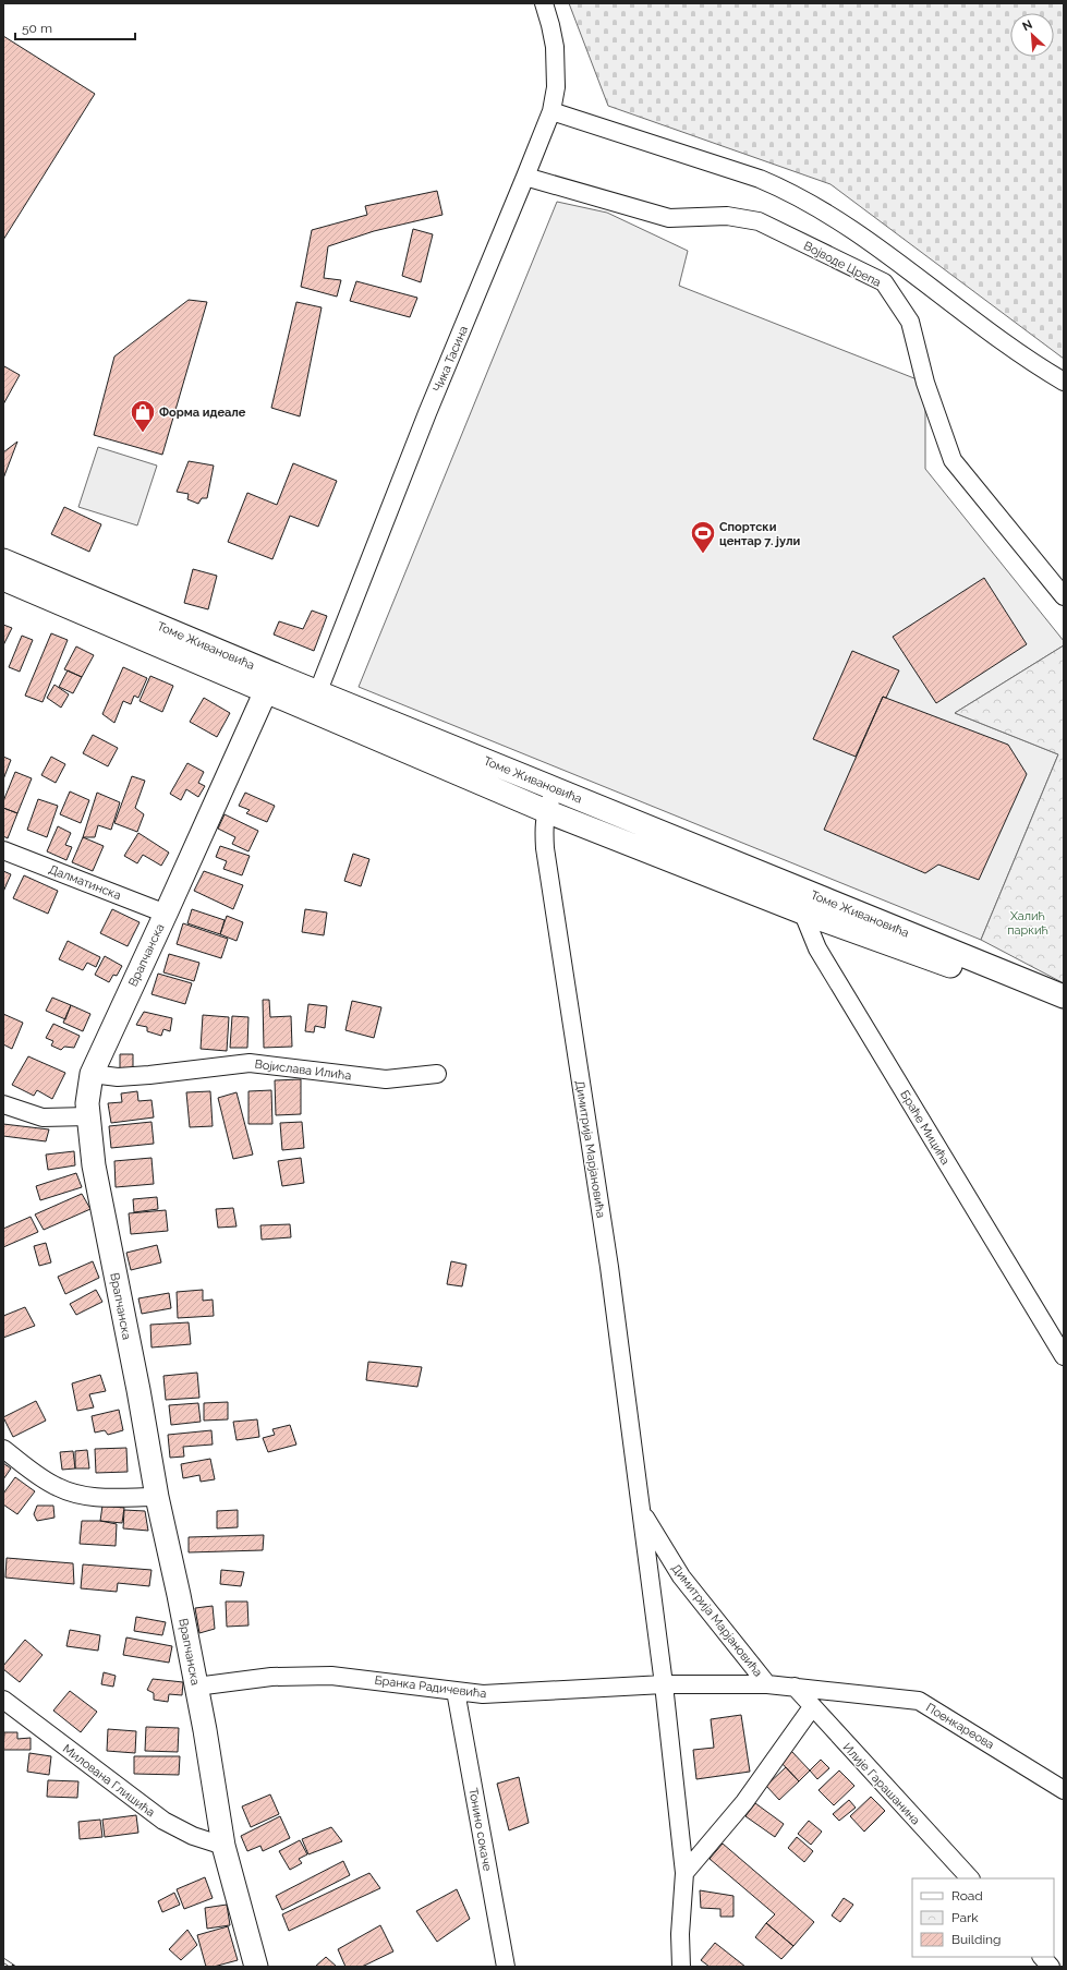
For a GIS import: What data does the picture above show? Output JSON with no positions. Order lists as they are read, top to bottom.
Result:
{
  "streets": {
    "main road": ["Томе Живановића", "Врапчанска"],
    "street": [
      "Војводе Црепа",
      "Чика Тасина",
      "Далматинска",
      "Војислава Илића",
      "Браће Мицића",
      "Димитрија Марјановића",
      "Бранка Радичевића",
      "Поенкареова",
      "Милована Глишића",
      "Илије Гарашанина",
      "Тонино сокаче"
    ]
  },
  "crossings": [
    ["Војводе Црепа", "Чика Тасина"],
    ["Чика Тасина", "Томе Живановића"],
    ["Томе Живановића", "Врапчанска"],
    ["Томе Живановића", "Браће Мицића"],
    ["Томе Живановића", "Димитрија Марјановића"],
    ["Далматинска", "Врапчанска"],
    ["Врапчанска", "Војислава Илића"],
    ["Врапчанска", "Бранка Радичевића"],
    ["Врапчанска", "Милована Глишића"],
    ["Димитрија Марјановића", "Бранка Радичевића"],
    ["Димитрија Марјановића", "Поенкареова"],
    ["Бранка Радичевића", "Тонино сокаче"],
    ["Поенкареова", "Илије Гарашанина"]
  ],
  "parks": ["Халић паркић"],
  "places": {
    "shop": ["Форма идеале"],
    "sports": ["Спортски центар 7. јули"]
  },
  "legend": ["Road", "Park", "Building"],
  "scale_bar": "50 m",
  "north": "top left"
}
